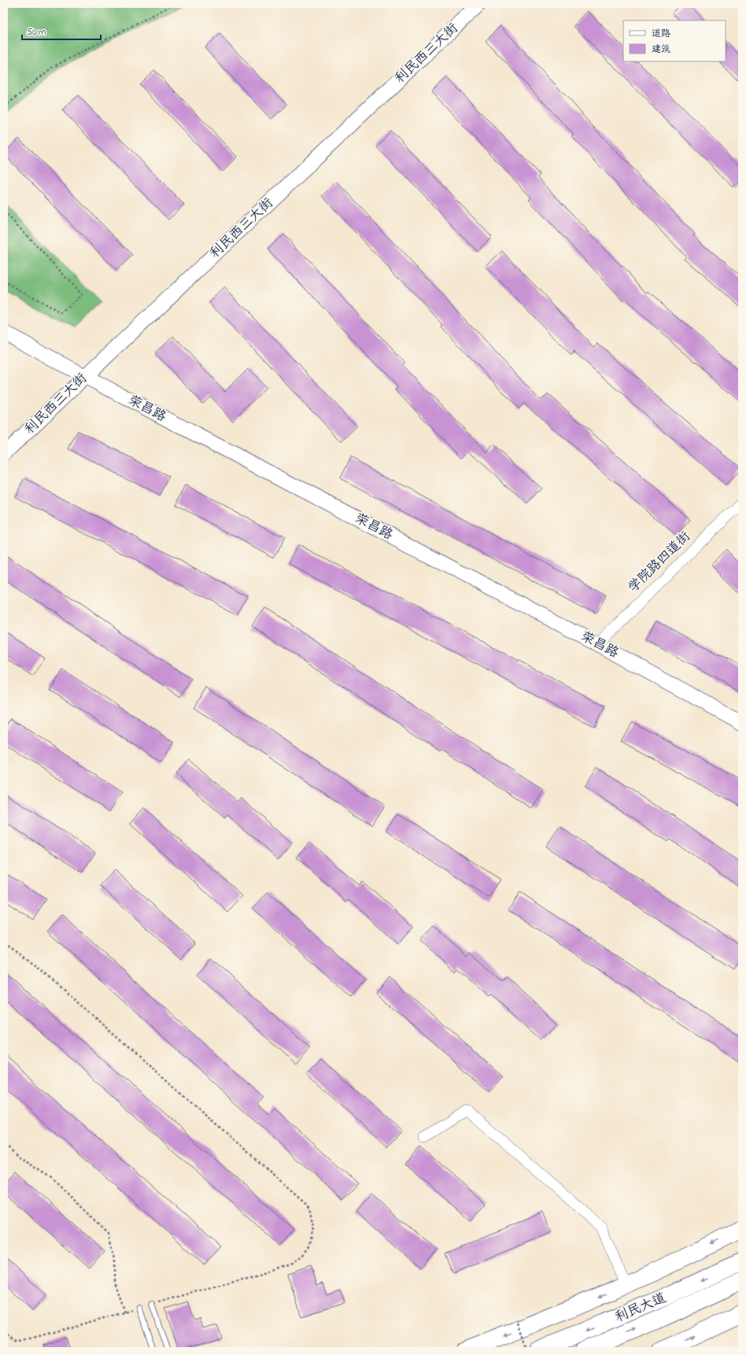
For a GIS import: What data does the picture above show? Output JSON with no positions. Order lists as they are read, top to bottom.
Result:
{
  "streets": {
    "highway": ["利民大道"],
    "main road": ["利民西三大街", "荣昌路"],
    "street": ["学院路四道街"]
  },
  "crossings": [
    ["利民西三大街", "荣昌路"],
    ["荣昌路", "学院路四道街"]
  ],
  "legend": ["道路", "建筑"],
  "scale_bar": "50 m"
}
